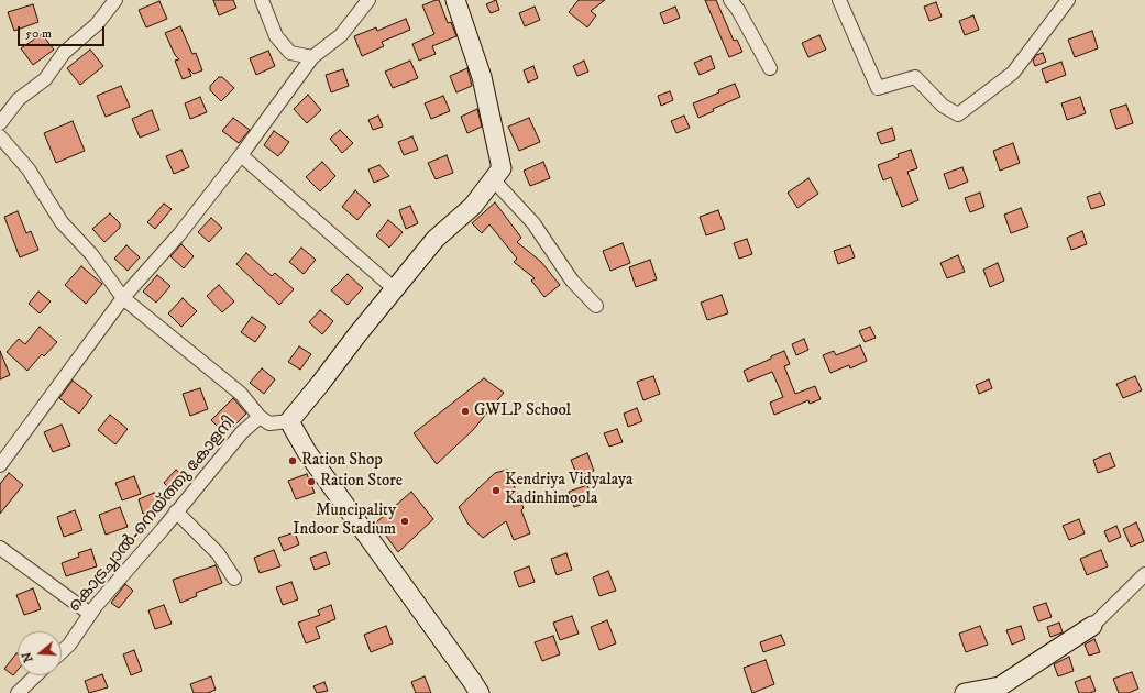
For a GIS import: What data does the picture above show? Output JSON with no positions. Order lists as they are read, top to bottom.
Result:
{
  "streets": {
    "street": ["കൊട്രച്ചാൽ-നെയ്ത്തു കോളനി"]
  },
  "places": [
    "GWLP School",
    "Ration Shop",
    "Ration Store",
    "Kendriya Vidyalaya Kadinhimoola",
    "Muncipality Indoor Stadium"
  ],
  "scale_bar": "50 m",
  "north": "left"
}
